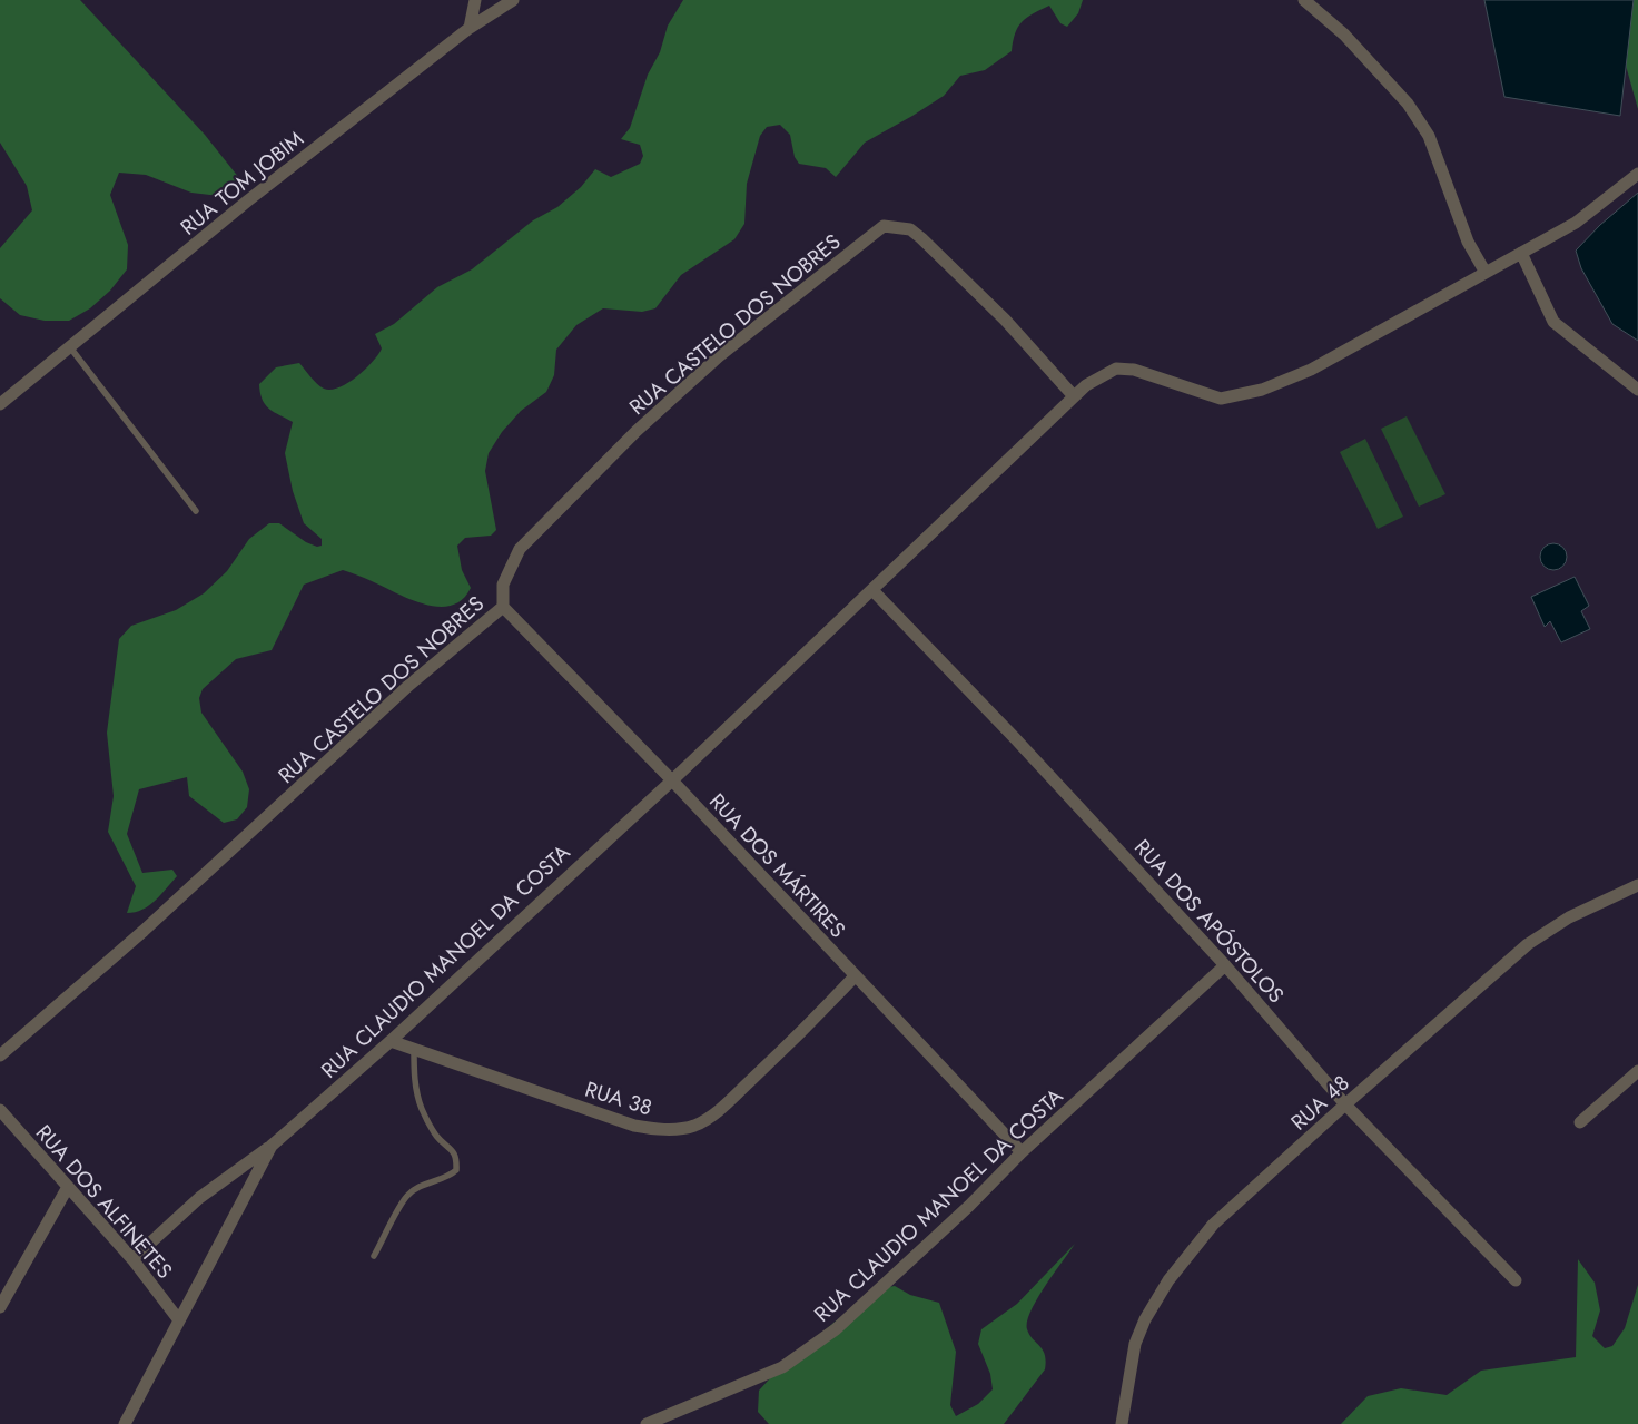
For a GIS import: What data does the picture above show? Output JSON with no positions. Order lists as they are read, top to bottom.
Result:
{
  "streets": {
    "street": [
      "RUA TOM JOBIM",
      "RUA CASTELO DOS NOBRES",
      "RUA DOS MÁRTIRES",
      "RUA DOS APÓSTOLOS",
      "RUA CLAUDIO MANOEL DA COSTA",
      "RUA 38",
      "RUA 48",
      "RUA DOS ALFINETES"
    ]
  },
  "crossings": [
    ["RUA CASTELO DOS NOBRES", "RUA DOS MÁRTIRES"],
    ["RUA CASTELO DOS NOBRES", "RUA CLAUDIO MANOEL DA COSTA"],
    ["RUA DOS MÁRTIRES", "RUA CLAUDIO MANOEL DA COSTA"],
    ["RUA DOS MÁRTIRES", "RUA 38"],
    ["RUA DOS APÓSTOLOS", "RUA CLAUDIO MANOEL DA COSTA"],
    ["RUA DOS APÓSTOLOS", "RUA 48"],
    ["RUA CLAUDIO MANOEL DA COSTA", "RUA 38"],
    ["RUA CLAUDIO MANOEL DA COSTA", "RUA DOS ALFINETES"]
  ]
}
